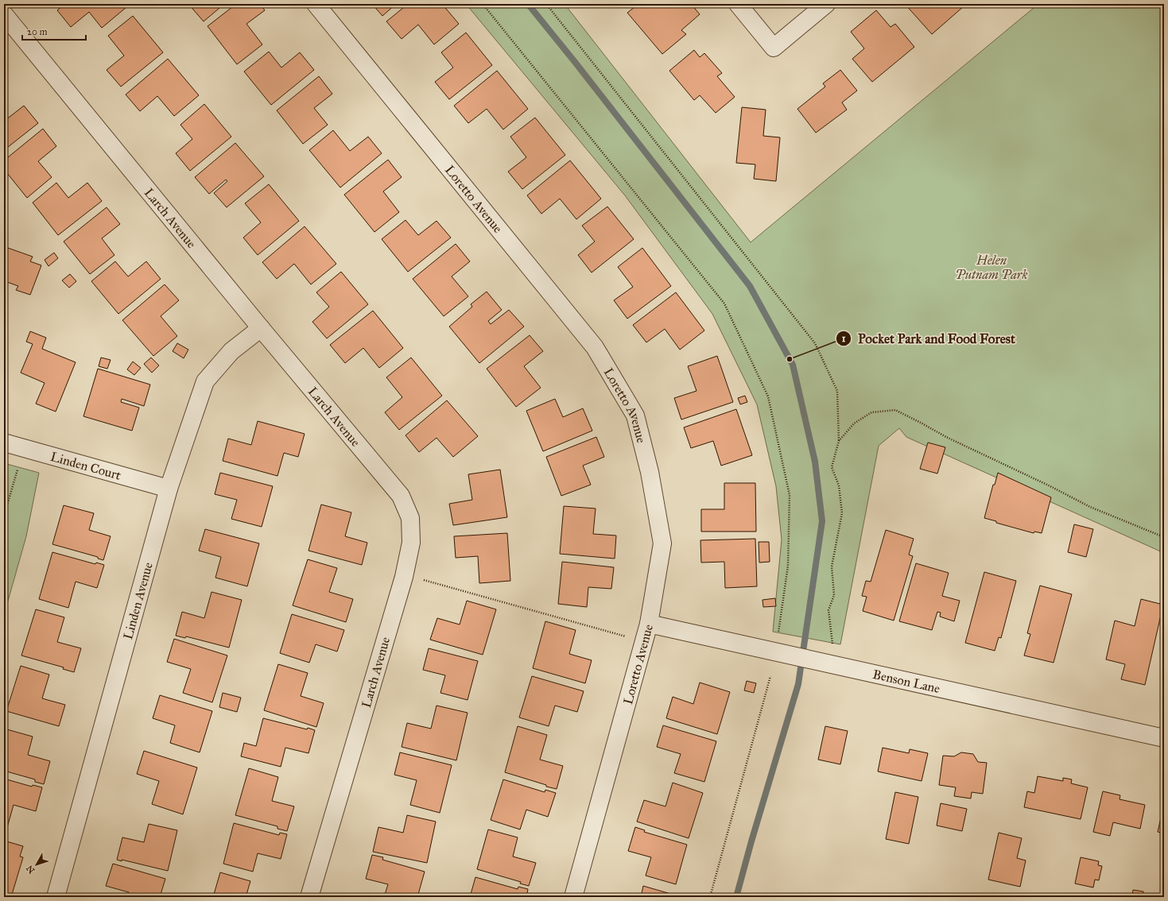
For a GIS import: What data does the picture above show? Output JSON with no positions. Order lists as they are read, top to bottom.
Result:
{
  "streets": {
    "street": [
      "Loretto Avenue",
      "Larch Avenue",
      "Linden Court",
      "Linden Avenue",
      "Benson Lane"
    ]
  },
  "crossings": [
    ["Loretto Avenue", "Benson Lane"],
    ["Larch Avenue", "Linden Avenue"],
    ["Linden Court", "Linden Avenue"]
  ],
  "parks": ["Helen Putnam Park"],
  "places": ["Pocket Park and Food Forest"],
  "scale_bar": "20 m",
  "north": "bottom left"
}
